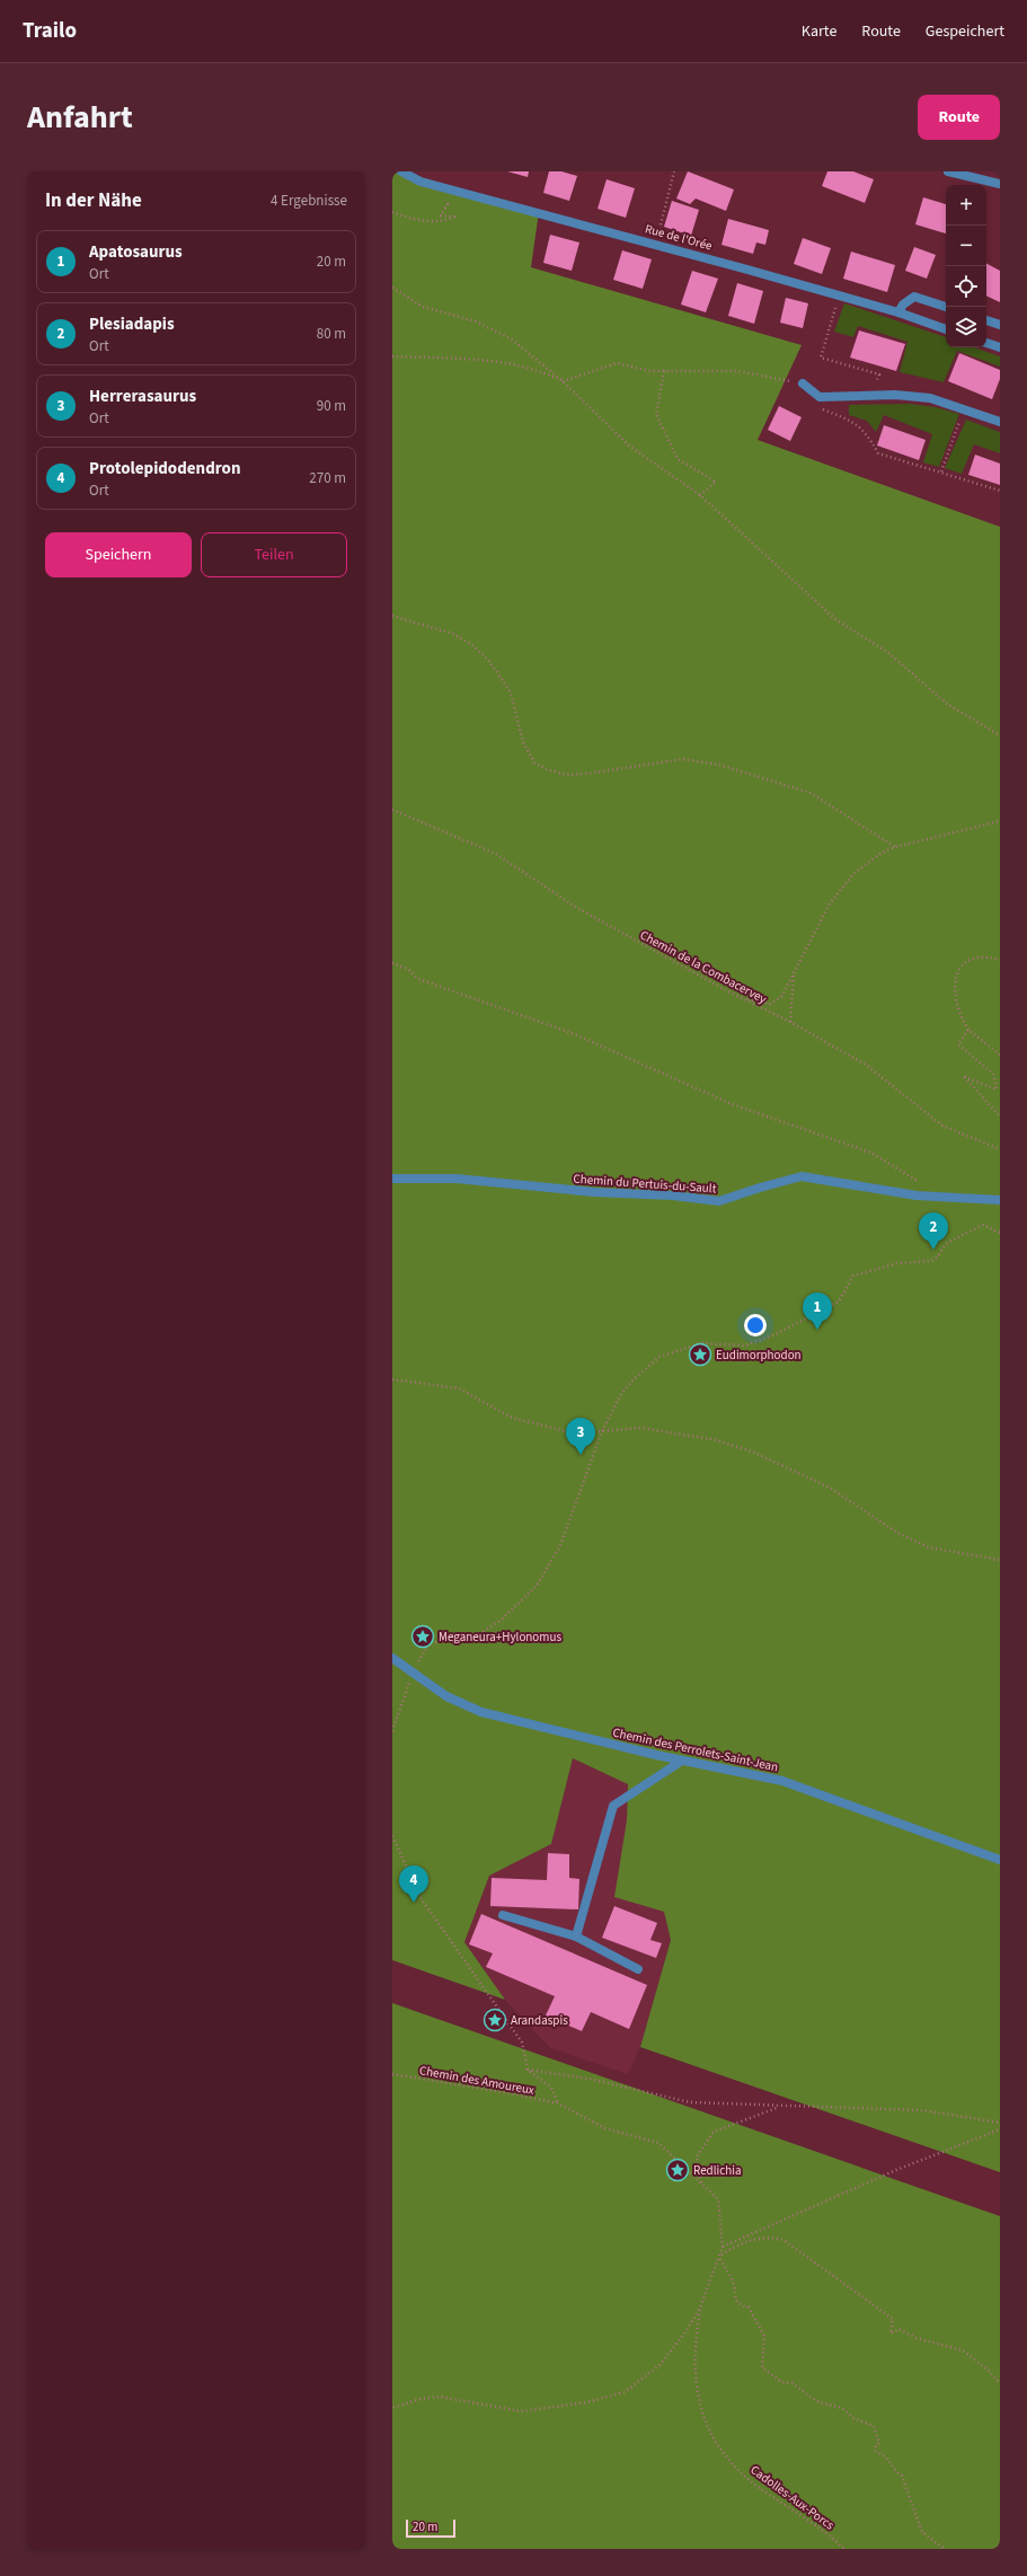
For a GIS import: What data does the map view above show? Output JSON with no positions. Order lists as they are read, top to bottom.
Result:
{
  "streets": {
    "street": ["Rue de l'Orée", "Chemin du Pertuis-du-Sault", "Chemin des Perrolets-Saint-Jean"],
    "path": ["Chemin de la Combacervey", "Chemin des Amoureux", "Cadolles-Aux-Porcs"]
  },
  "places": {
    "place": [
      "Eudimorphodon",
      "Meganeura+Hylonomus",
      "Arandaspis",
      "Redlichia"
    ]
  },
  "scale_bar": "20 m",
  "page": {
    "header": "Trailo",
    "nav": ["Karte", "Route", "Gespeichert"],
    "title": "Anfahrt",
    "buttons": [
      "Route",
      ["Speichern", "Teilen"]
    ],
    "heading": ["In der Nähe", "4 Ergebnisse"],
    "map_buttons": ["+", "−"],
    "list": [
      {
        "mark": "1",
        "name": "Apatosaurus",
        "note": "Ort",
        "value": "20 m"
      },
      {
        "mark": "2",
        "name": "Plesiadapis",
        "note": "Ort",
        "value": "80 m"
      },
      {
        "mark": "3",
        "name": "Herrerasaurus",
        "note": "Ort",
        "value": "90 m"
      },
      {
        "mark": "4",
        "name": "Protolepidodendron",
        "note": "Ort",
        "value": "270 m"
      }
    ],
    "pins": [
      "2",
      "1",
      "3",
      "4"
    ],
    "scale": "20 m"
  }
}
